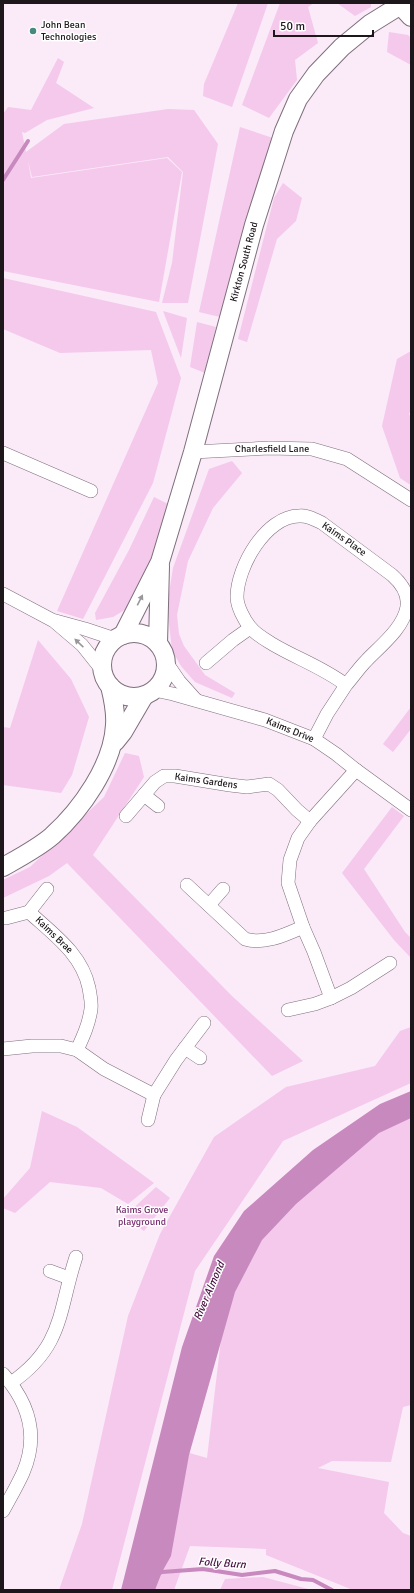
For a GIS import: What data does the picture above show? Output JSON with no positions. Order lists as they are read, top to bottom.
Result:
{
  "streets": {
    "street": [
      "Kirkton South Road",
      "Charlesfield Lane",
      "Kaims Place",
      "Kaims Drive",
      "Kaims Gardens",
      "Kaims Brae"
    ]
  },
  "crossings": [
    ["Kirkton South Road", "Charlesfield Lane"],
    ["Kirkton South Road", "Kaims Drive"],
    ["Kaims Place", "Kaims Drive"]
  ],
  "water": ["River Almond", "Folly Burn"],
  "parks": ["Kaims Grove playground"],
  "places": ["John Bean Technologies"],
  "scale_bar": "50 m"
}
